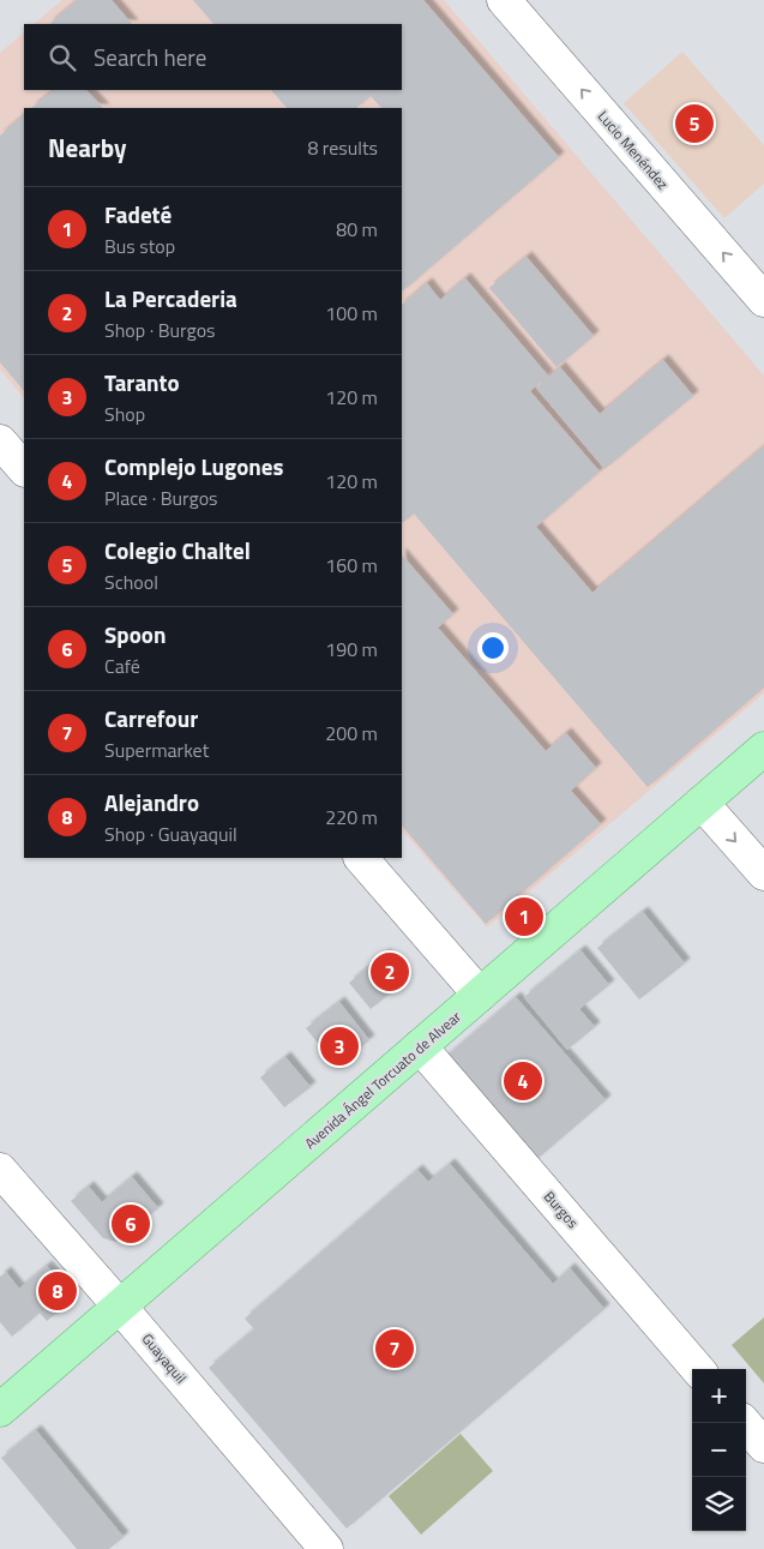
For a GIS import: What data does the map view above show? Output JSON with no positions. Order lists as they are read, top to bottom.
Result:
{
  "streets": {
    "main road": ["Avenida Ángel Torcuato de Alvear"],
    "street": ["Lucio Menéndez", "Burgos", "Guayaquil"]
  },
  "crossings": [
    ["Avenida Ángel Torcuato de Alvear", "Burgos"],
    ["Avenida Ángel Torcuato de Alvear", "Guayaquil"]
  ],
  "one_way": ["Lucio Menéndez"],
  "page": {
    "search": "Search here",
    "pins": [
      "5",
      "1",
      "2",
      "3",
      "4",
      "6",
      "8",
      "7"
    ],
    "heading": ["Nearby", "8 results"],
    "list": [
      {
        "mark": "1",
        "name": "Fadeté",
        "note": "Bus stop",
        "value": "80 m"
      },
      {
        "mark": "2",
        "name": "La Percaderia",
        "note": "Shop · Burgos",
        "value": "100 m"
      },
      {
        "mark": "3",
        "name": "Taranto",
        "note": "Shop",
        "value": "120 m"
      },
      {
        "mark": "4",
        "name": "Complejo Lugones",
        "note": "Place · Burgos",
        "value": "120 m"
      },
      {
        "mark": "5",
        "name": "Colegio Chaltel",
        "note": "School",
        "value": "160 m"
      },
      {
        "mark": "6",
        "name": "Spoon",
        "note": "Café",
        "value": "190 m"
      },
      {
        "mark": "7",
        "name": "Carrefour",
        "note": "Supermarket",
        "value": "200 m"
      },
      {
        "mark": "8",
        "name": "Alejandro",
        "note": "Shop · Guayaquil",
        "value": "220 m"
      }
    ],
    "map_buttons": ["+", "−"]
  }
}
